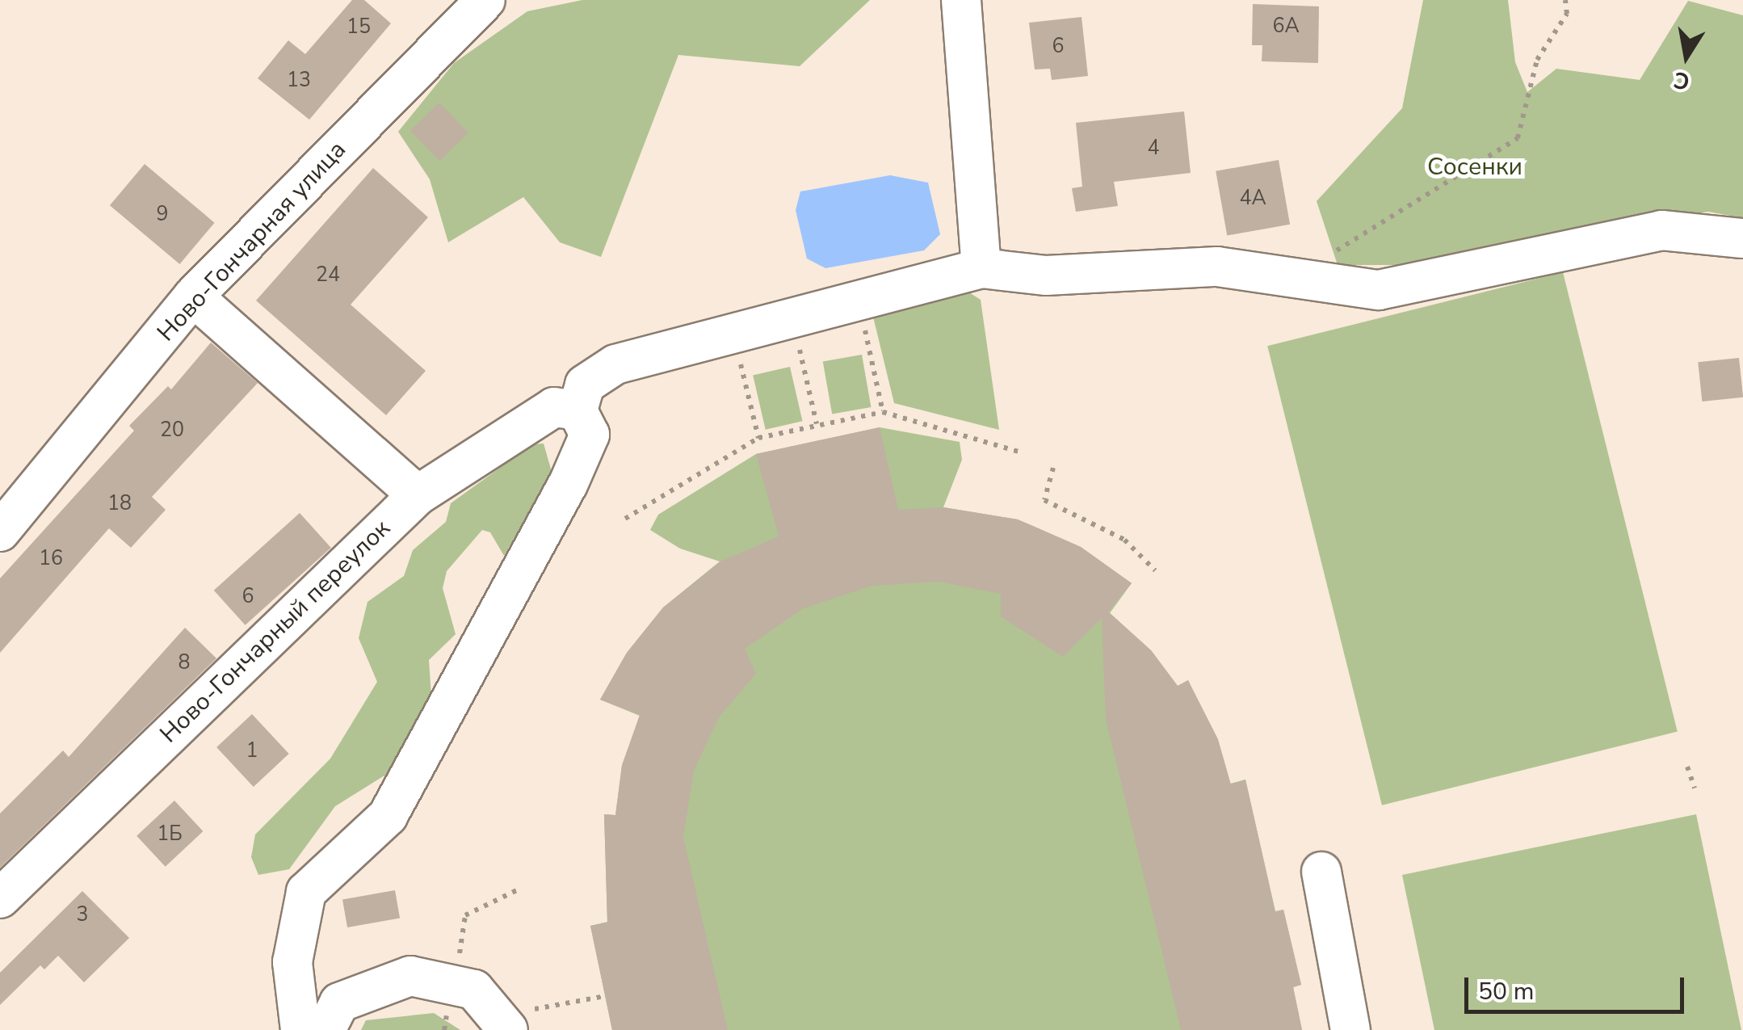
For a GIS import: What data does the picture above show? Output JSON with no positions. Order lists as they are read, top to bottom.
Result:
{
  "streets": {
    "street": ["Ново-Гончарная улица", "Ново-Гончарный переулок"]
  },
  "parks": ["Сосенки"],
  "house_numbers": [
    "6А",
    "15",
    "6",
    "13",
    "4",
    "4А",
    "9",
    "24",
    "20",
    "18",
    "16",
    "6",
    "8",
    "1",
    "1Б",
    "3"
  ],
  "scale_bar": "50 m",
  "north": "bottom"
}
